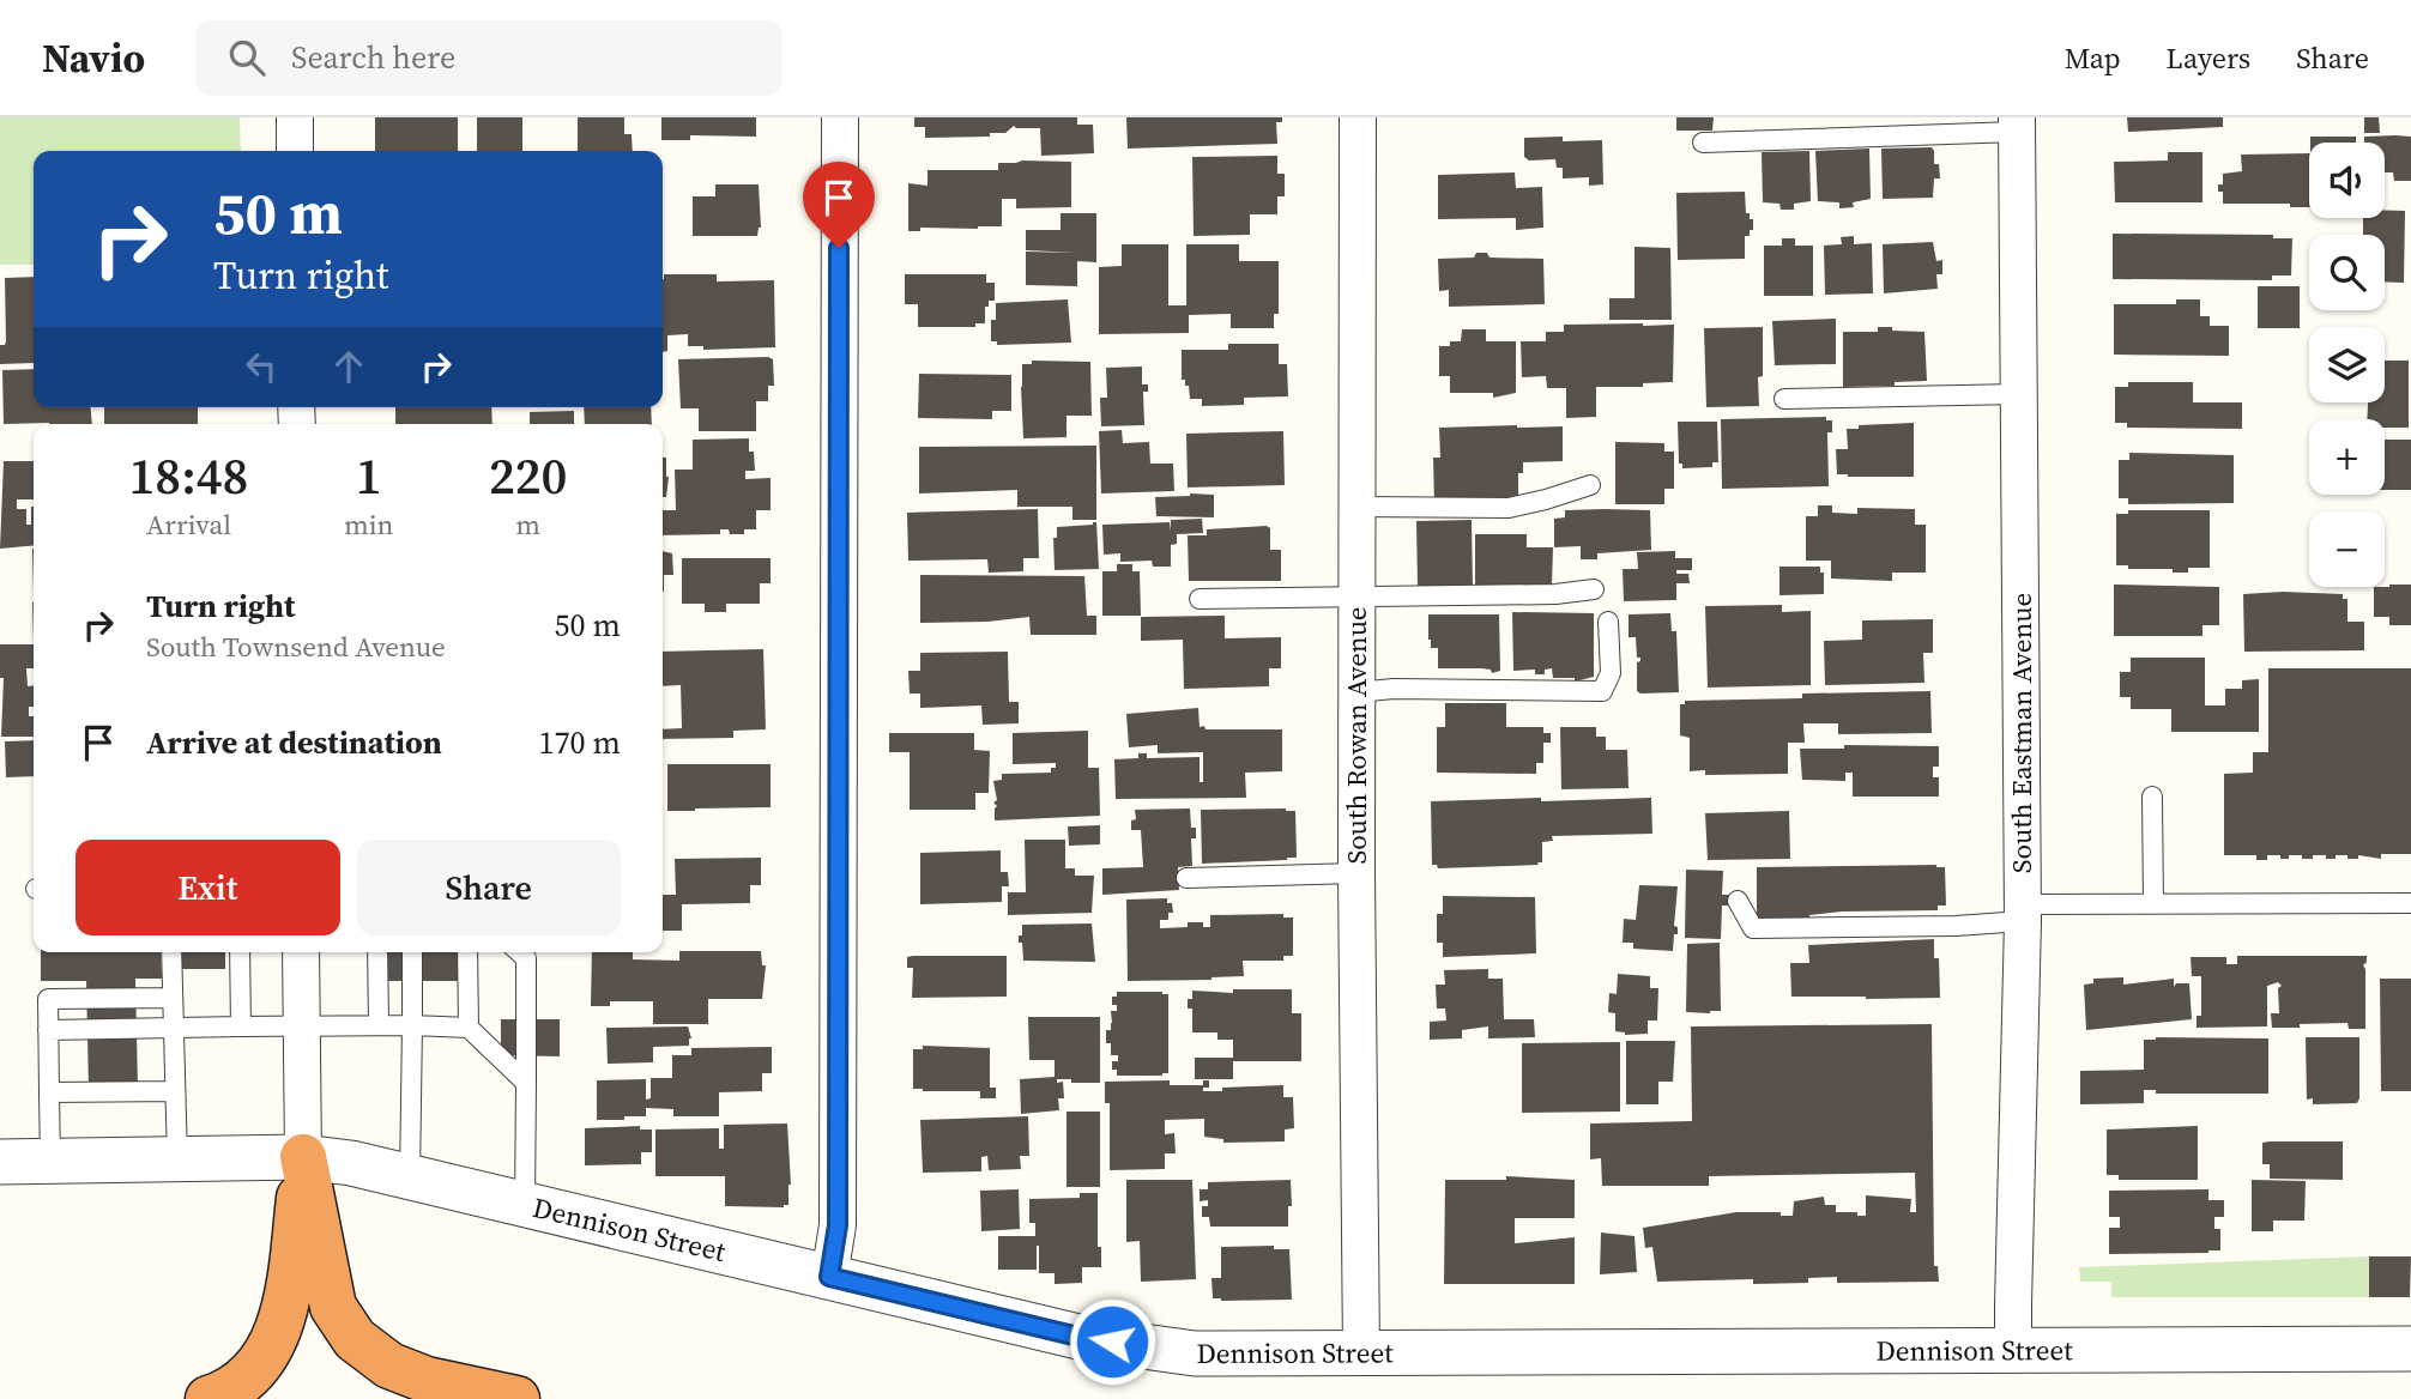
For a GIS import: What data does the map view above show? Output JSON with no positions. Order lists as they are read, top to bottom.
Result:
{
  "streets": {
    "street": ["South Eastman Avenue", "South Rowan Avenue", "Dennison Street"]
  },
  "crossings": [
    ["South Eastman Avenue", "Dennison Street"],
    ["South Rowan Avenue", "Dennison Street"]
  ],
  "page": {
    "header": "Navio",
    "search": "Search here",
    "nav": ["Map", "Layers", "Share"],
    "map_buttons": ["+", "−"],
    "turn": ["50 m", "Turn right"],
    "eta": [
      "18:48",
      "Arrival",
      "1",
      "min",
      "220",
      "m"
    ],
    "list": [
      {
        "name": "Turn right",
        "note": "South Townsend Avenue",
        "value": "50 m"
      },
      {
        "name": "Arrive at destination",
        "value": "170 m"
      }
    ],
    "buttons": ["Exit", "Share"]
  }
}
